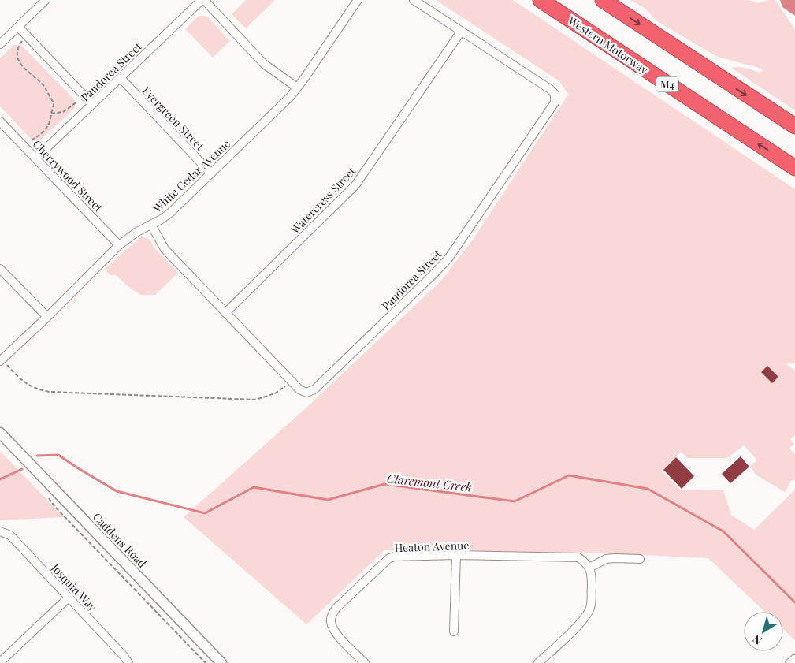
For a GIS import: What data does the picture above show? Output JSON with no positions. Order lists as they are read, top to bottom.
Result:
{
  "streets": {
    "highway": ["Western Motorway", "M4"],
    "street": [
      "Pandorea Street",
      "Evergreen Street",
      "Cherrywood Street",
      "White Cedar Avenue",
      "Watercress Street",
      "Caddens Road",
      "Heaton Avenue",
      "Josquin Way"
    ]
  },
  "crossings": [
    ["Pandorea Street", "Evergreen Street"],
    ["Pandorea Street", "Cherrywood Street"],
    ["Pandorea Street", "White Cedar Avenue"],
    ["Pandorea Street", "Watercress Street"],
    ["Evergreen Street", "White Cedar Avenue"],
    ["Cherrywood Street", "White Cedar Avenue"]
  ],
  "water": ["Claremont Creek"],
  "north": "bottom left"
}
